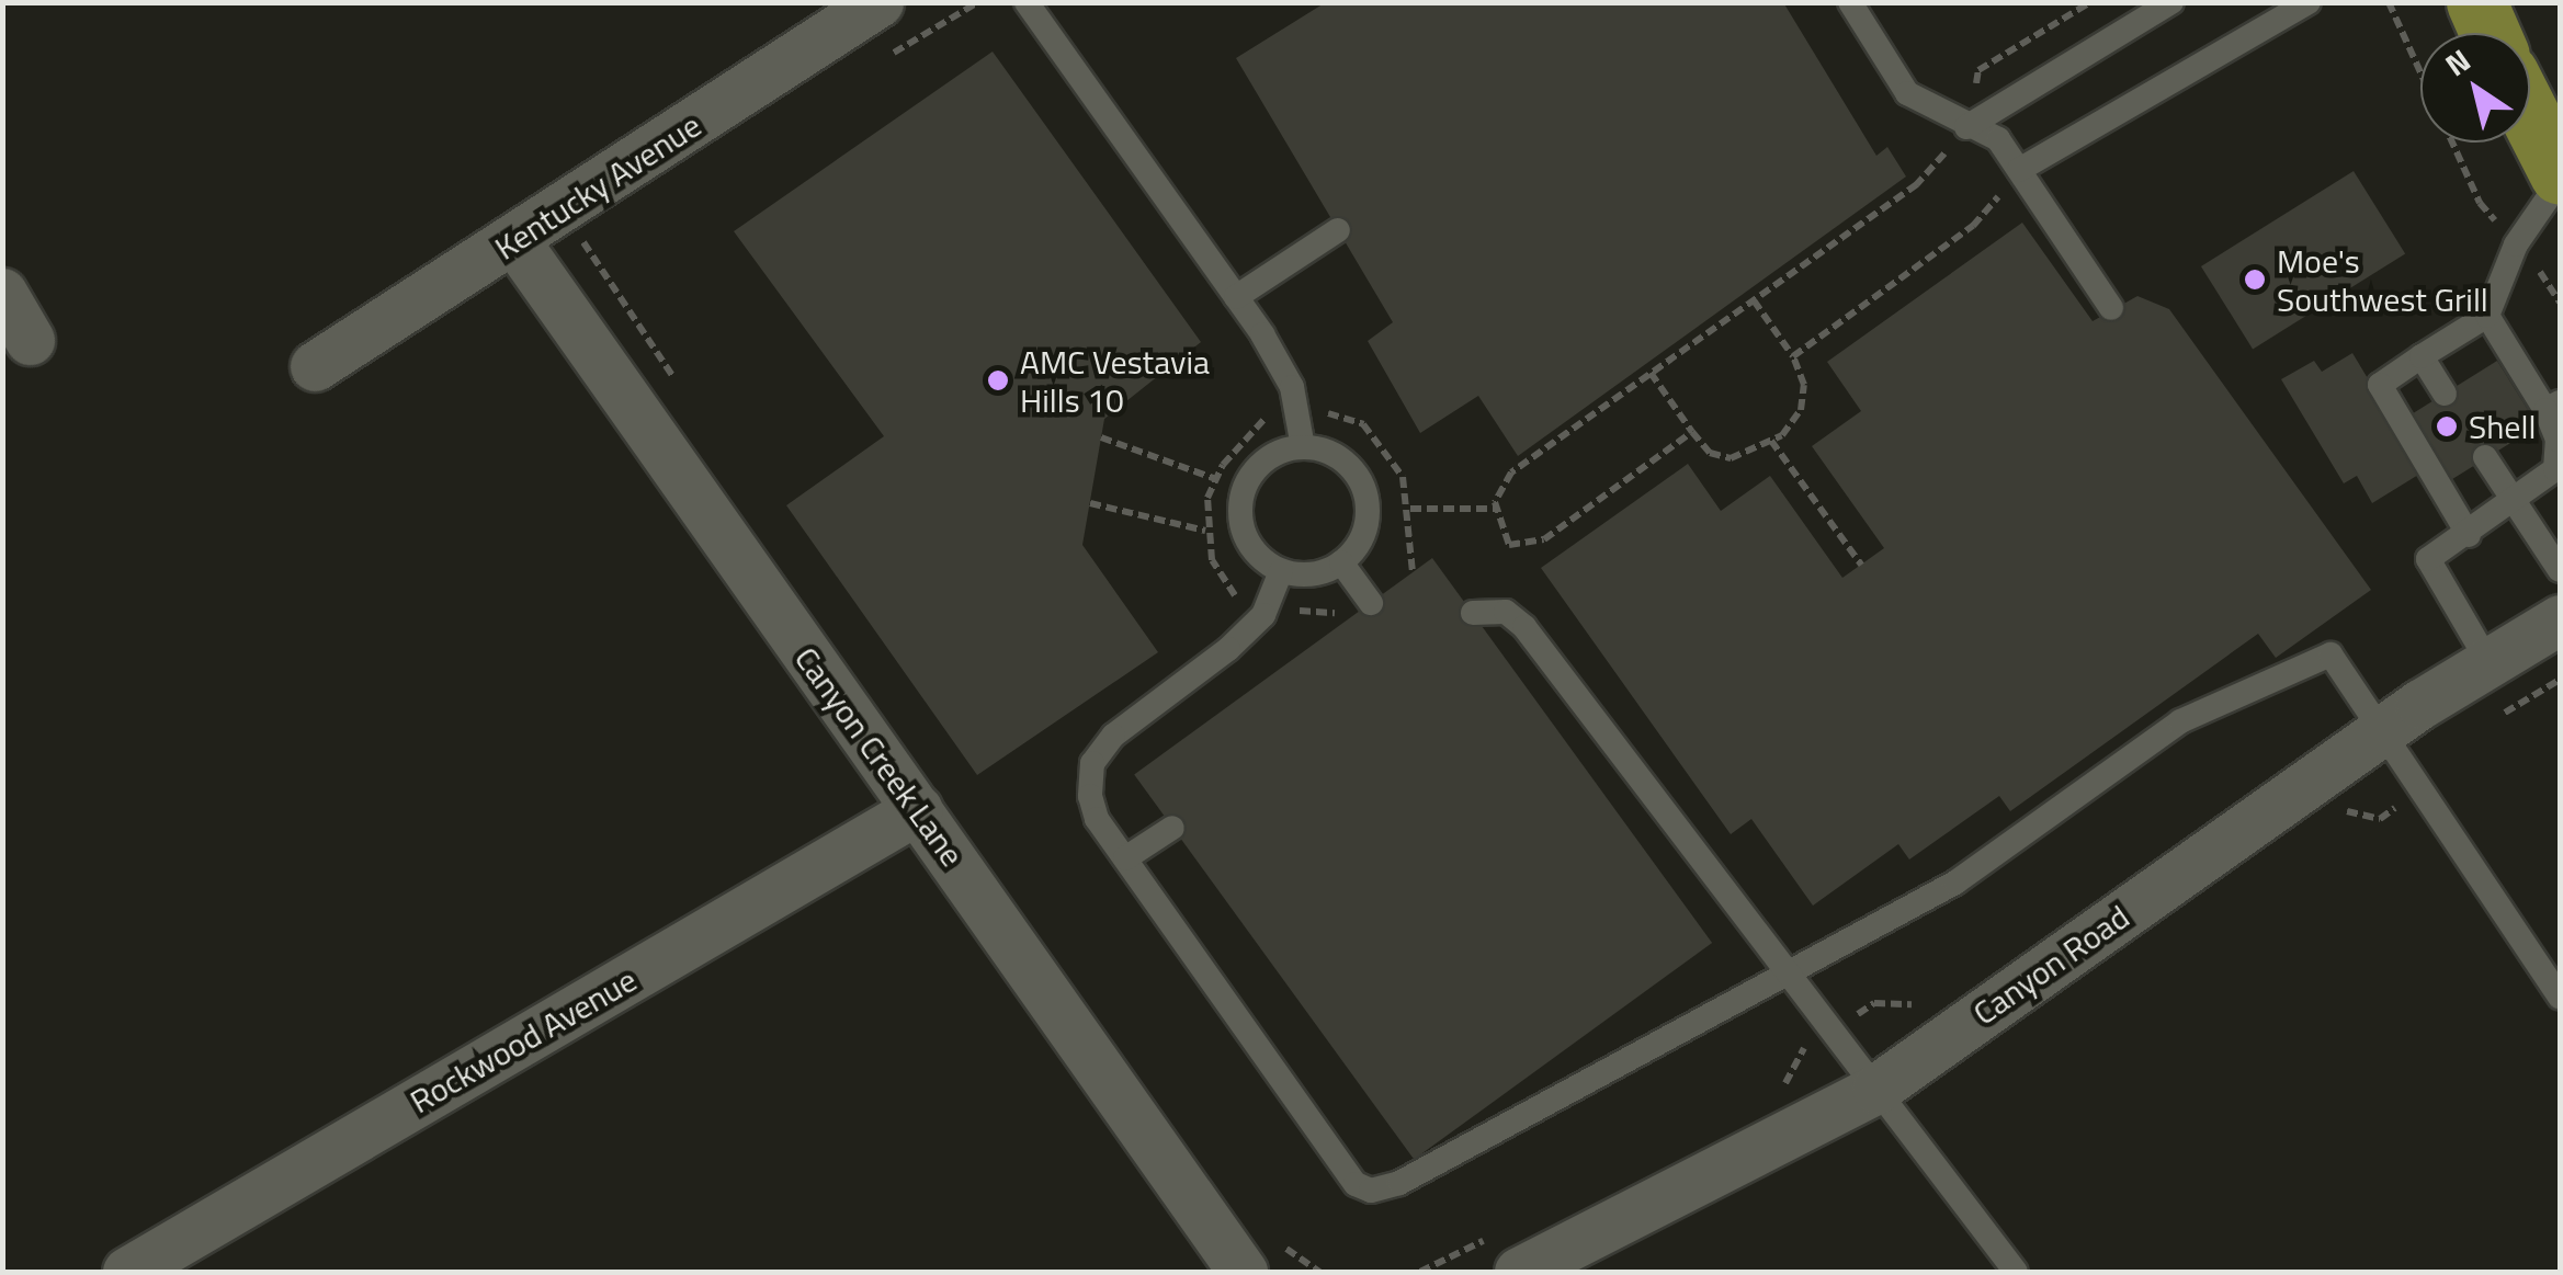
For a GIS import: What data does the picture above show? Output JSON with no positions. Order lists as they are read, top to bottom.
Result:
{
  "streets": {
    "street": [
      "Kentucky Avenue",
      "Canyon Creek Lane",
      "Canyon Road",
      "Rockwood Avenue"
    ]
  },
  "crossings": [
    ["Kentucky Avenue", "Canyon Creek Lane"],
    ["Canyon Creek Lane", "Rockwood Avenue"]
  ],
  "places": ["Moe's Southwest Grill", "AMC Vestavia Hills 10", "Shell"],
  "north": "top left"
}
